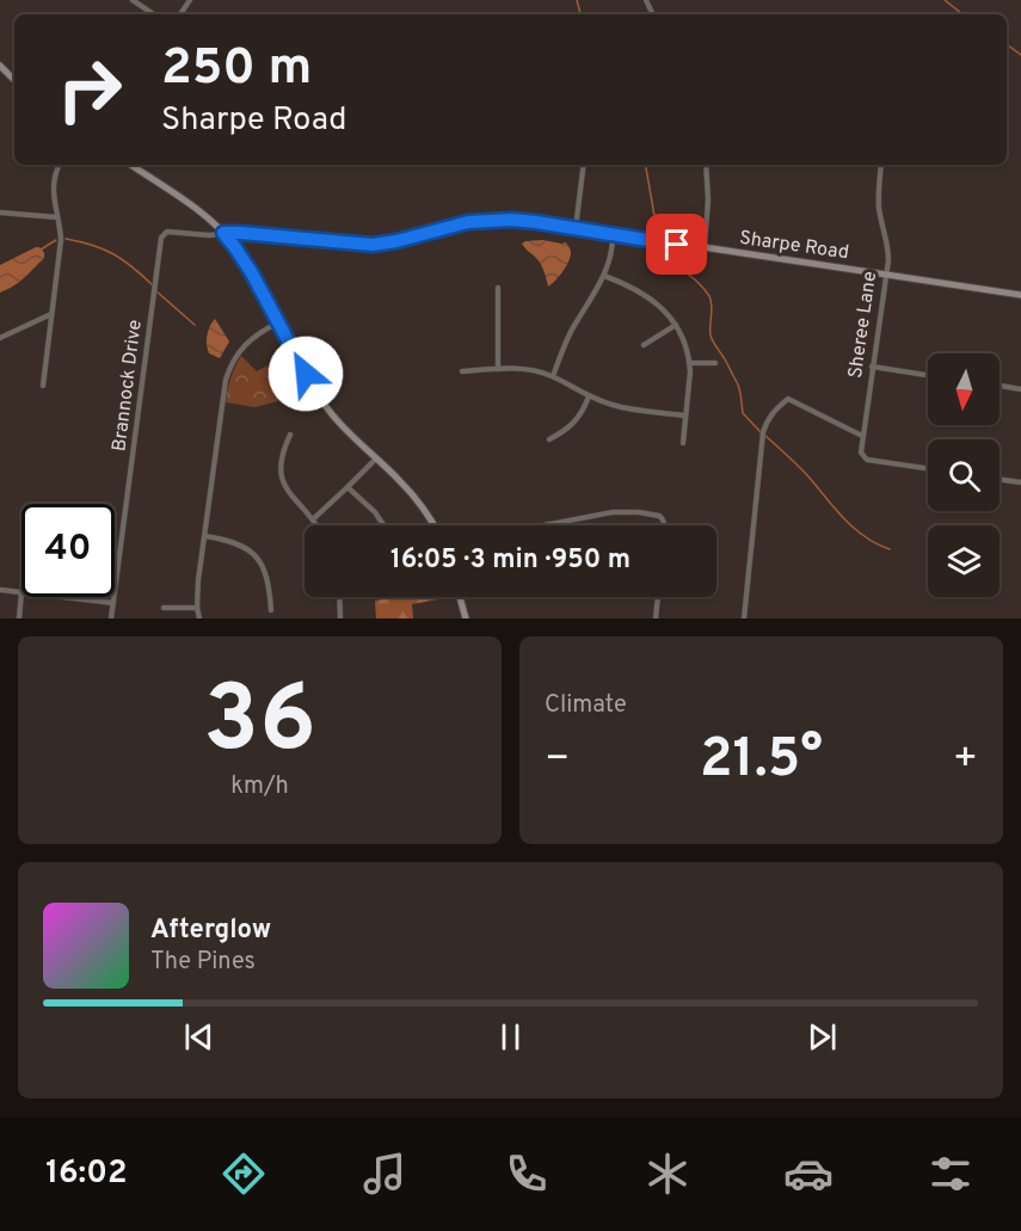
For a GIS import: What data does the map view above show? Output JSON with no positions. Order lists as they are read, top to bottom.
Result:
{
  "streets": {
    "street": ["Sharpe Road", "Sheree Lane", "Brannock Drive"]
  },
  "crossings": [
    ["Sharpe Road", "Sheree Lane"],
    ["Sharpe Road", "Brannock Drive"]
  ],
  "north": "bottom",
  "page": {
    "turn": ["250 m", "Sharpe Road"],
    "limit": "40",
    "trip": "16:05 · 3 min · 950 m",
    "tile": [
      ["36", "km/h"],
      "Climate"
    ],
    "heat": ["−", "21.5°", "+"],
    "song": ["Afterglow", "The Pines"],
    "tabs": "16:02"
  }
}
